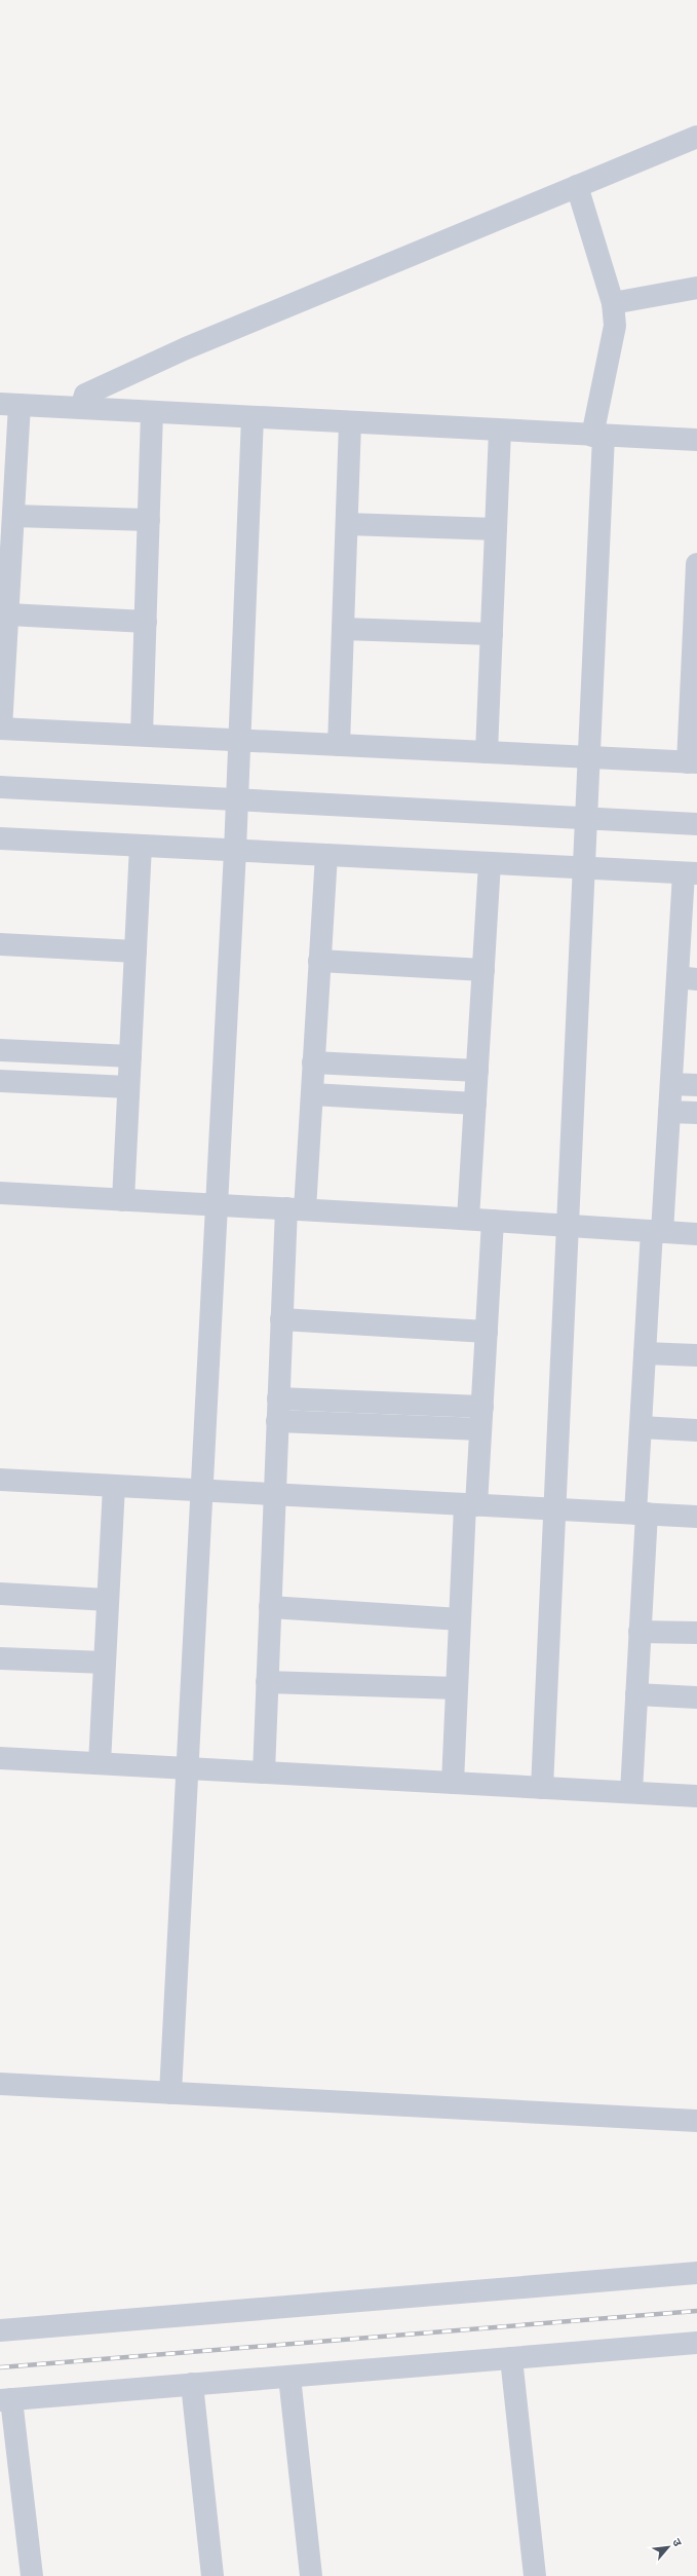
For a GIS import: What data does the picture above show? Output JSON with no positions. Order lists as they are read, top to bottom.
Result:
{
  "north": "top right"
}
